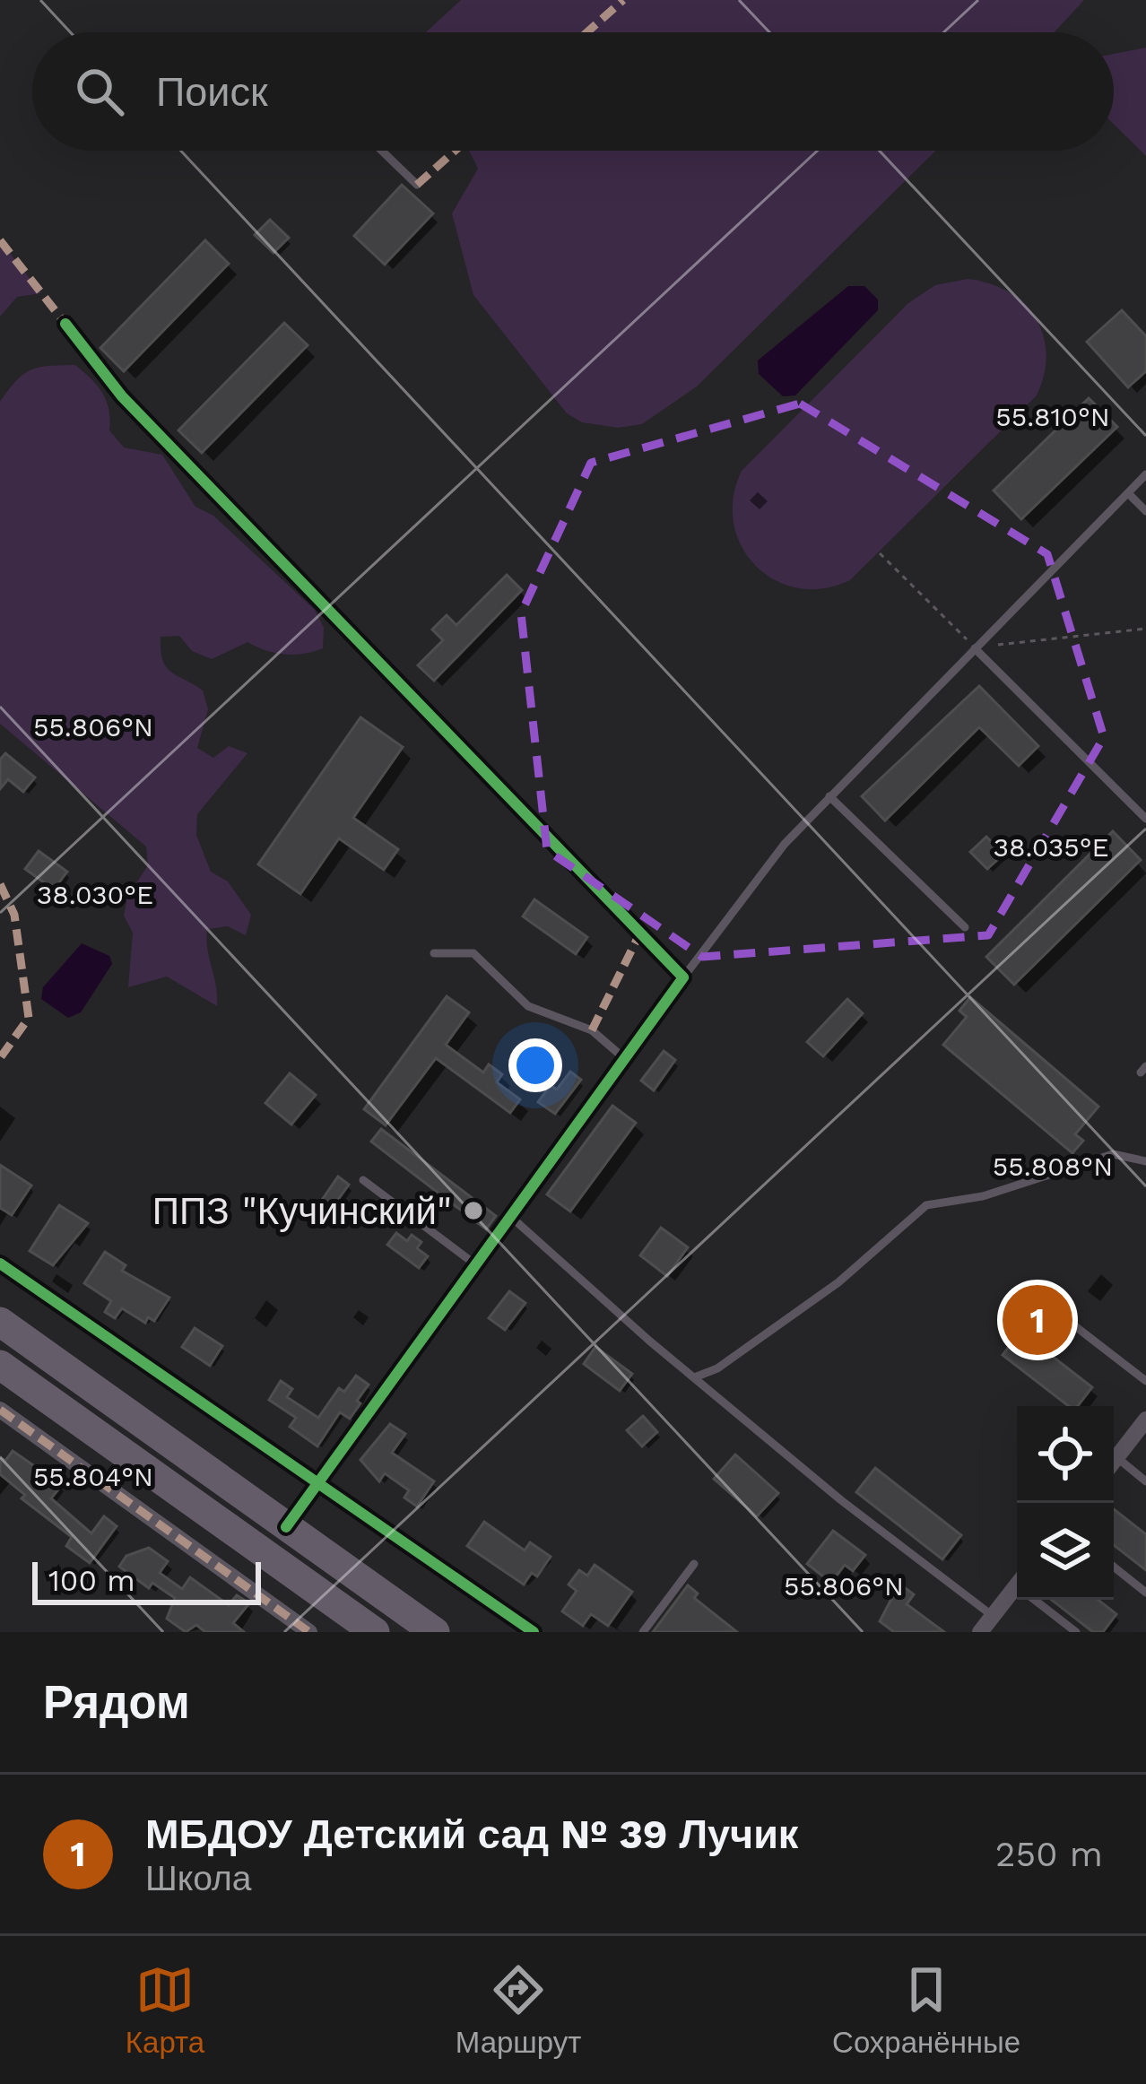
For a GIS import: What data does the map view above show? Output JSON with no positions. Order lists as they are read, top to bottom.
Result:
{
  "places": ["ППЗ \"Кучинский\""],
  "scale_bar": "100 m",
  "page": {
    "search": "Поиск",
    "pins": "1",
    "scale": "100 m",
    "heading": "Рядом",
    "list": [
      {
        "mark": "1",
        "name": "МБДОУ Детский сад № 39 Лучик",
        "note": "Школа",
        "value": "250 m"
      }
    ],
    "nav": ["Карта", "Маршрут", "Сохранённые"]
  },
  "coordinates": [
    "55.810°N",
    "55.806°N",
    "38.035°E",
    "38.030°E",
    "55.808°N",
    "55.804°N"
  ]
}
